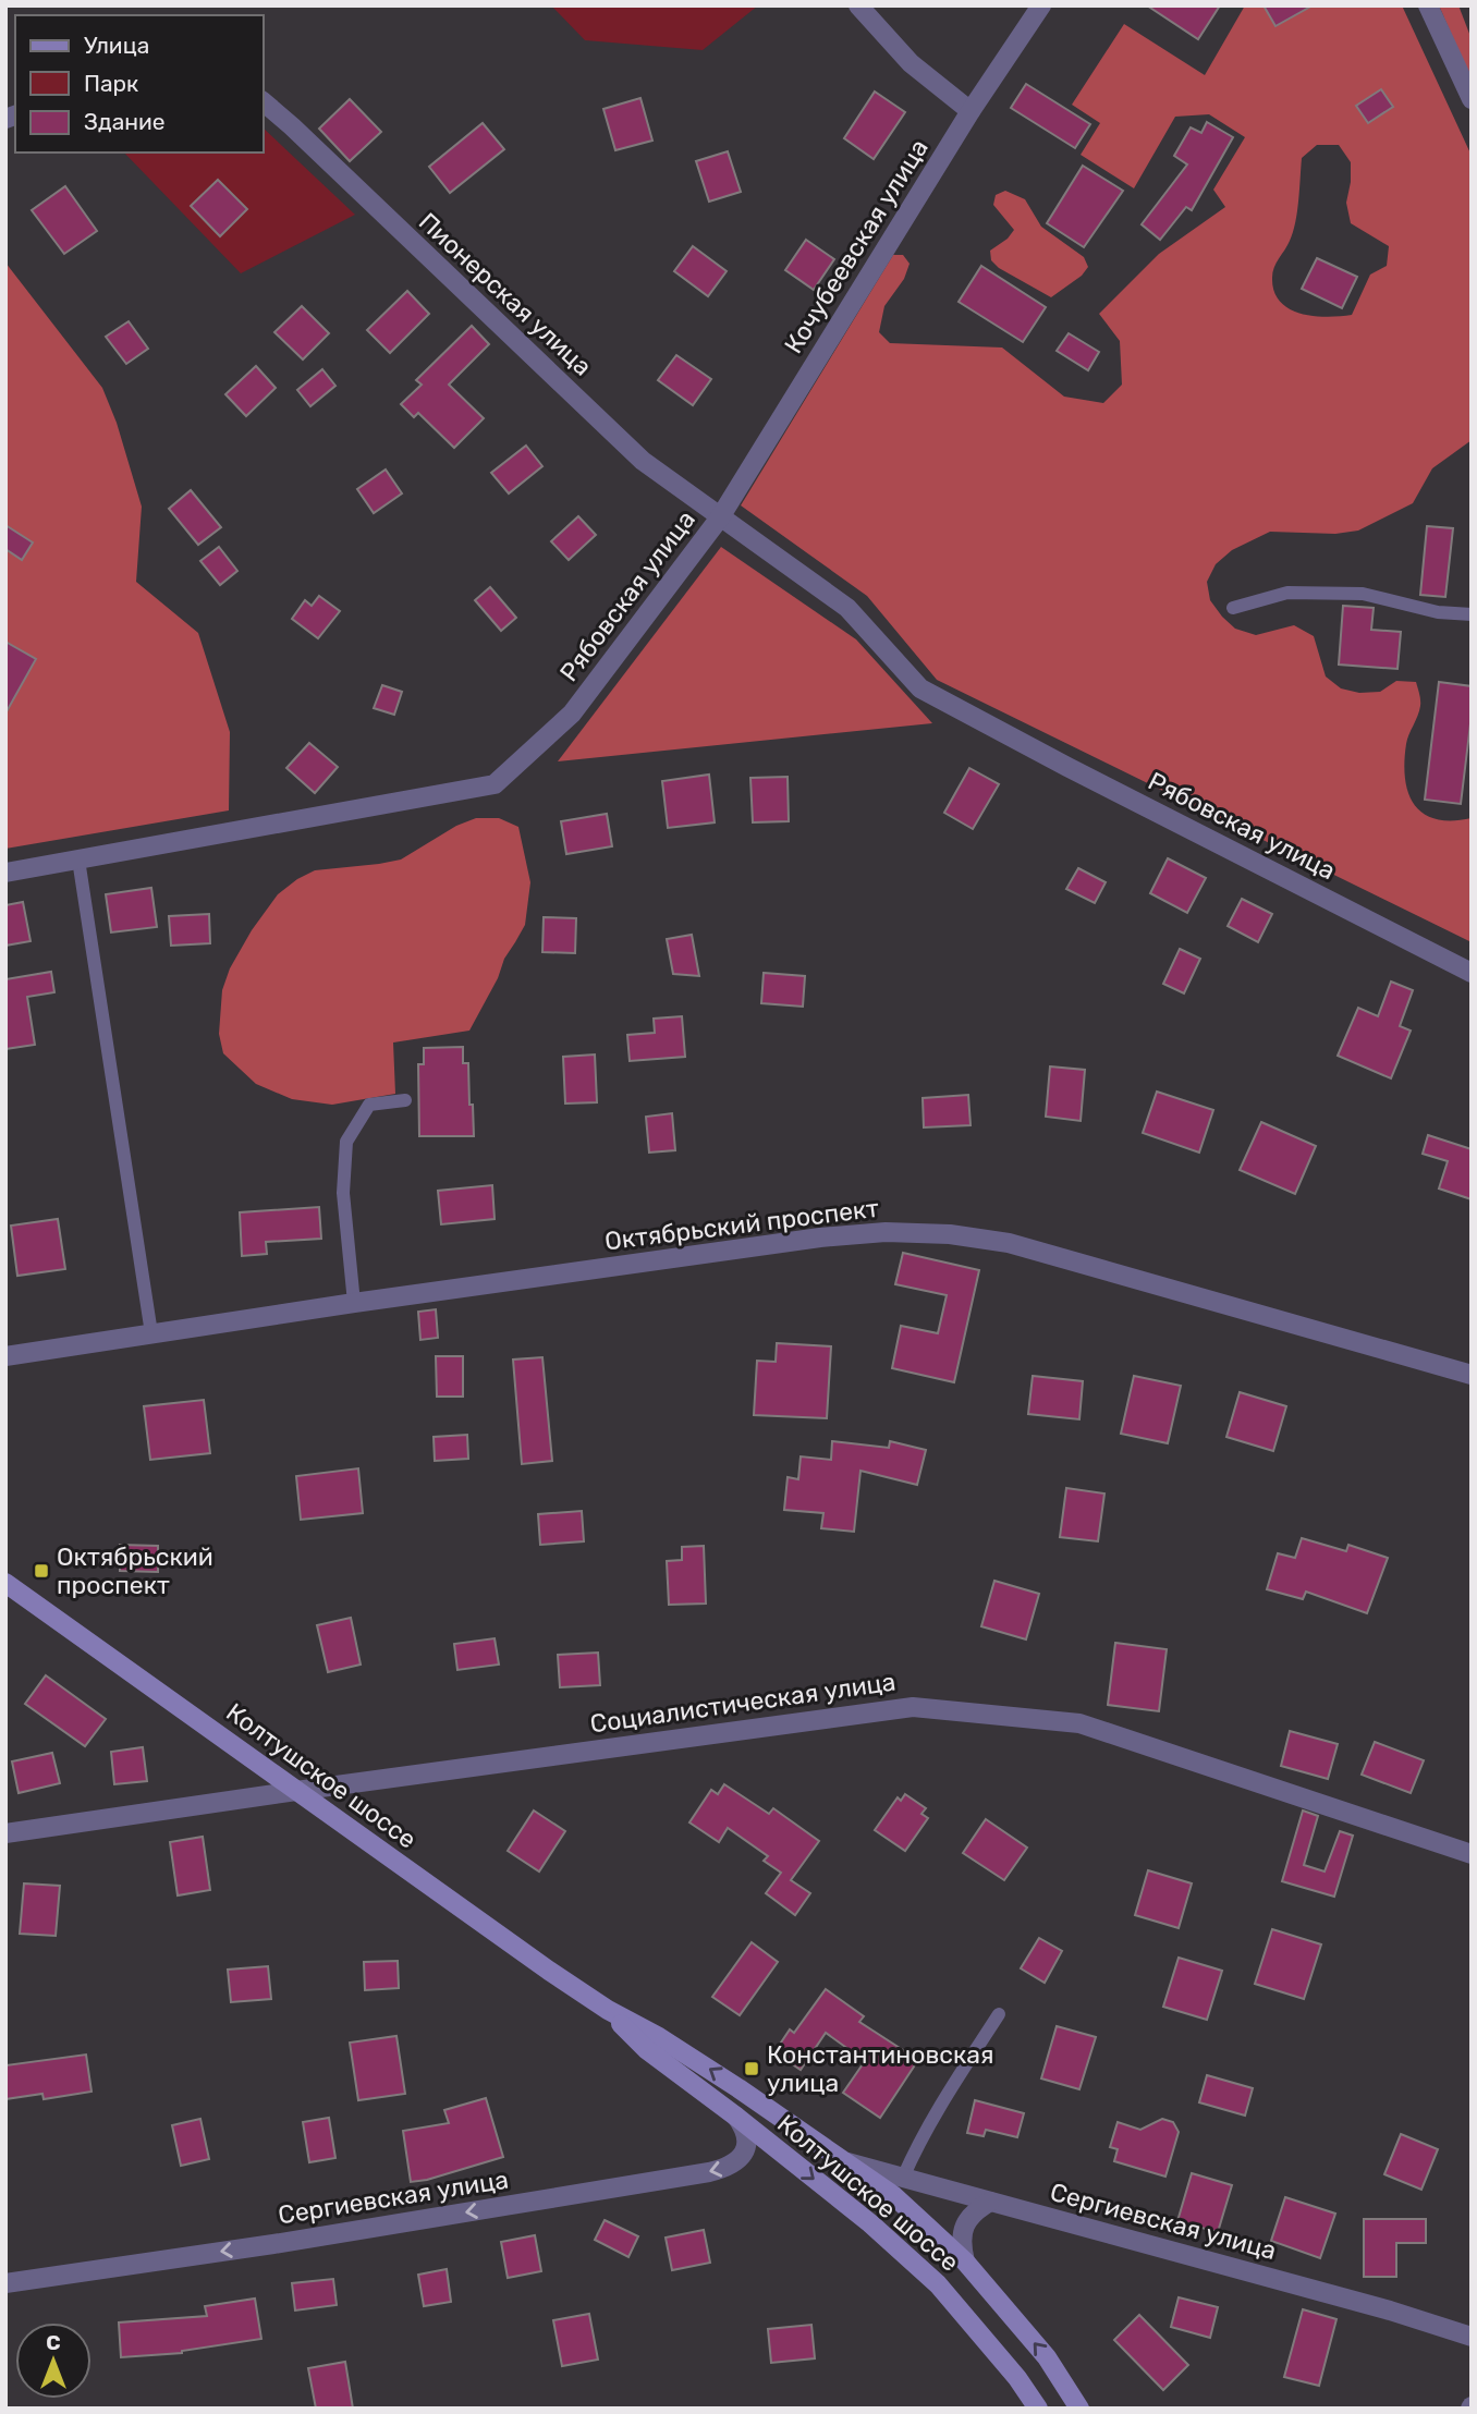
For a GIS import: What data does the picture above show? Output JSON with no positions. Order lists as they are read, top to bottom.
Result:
{
  "streets": {
    "main road": ["Колтушское шоссе"],
    "street": [
      "Кочубеевская улица",
      "Пионерская улица",
      "Рябовская улица",
      "Октябрьский проспект",
      "Социалистическая улица",
      "Сергиевская улица"
    ]
  },
  "crossings": [
    ["Кочубеевская улица", "Пионерская улица"],
    ["Кочубеевская улица", "Рябовская улица"],
    ["Пионерская улица", "Рябовская улица"],
    ["Социалистическая улица", "Колтушское шоссе"],
    ["Колтушское шоссе", "Сергиевская улица"]
  ],
  "one_way": ["Сергиевская улица"],
  "places": {
    "transit": ["Октябрьский проспект", "Константиновская улица"]
  },
  "legend": ["Улица", "Парк", "Здание"],
  "north": "top"
}
